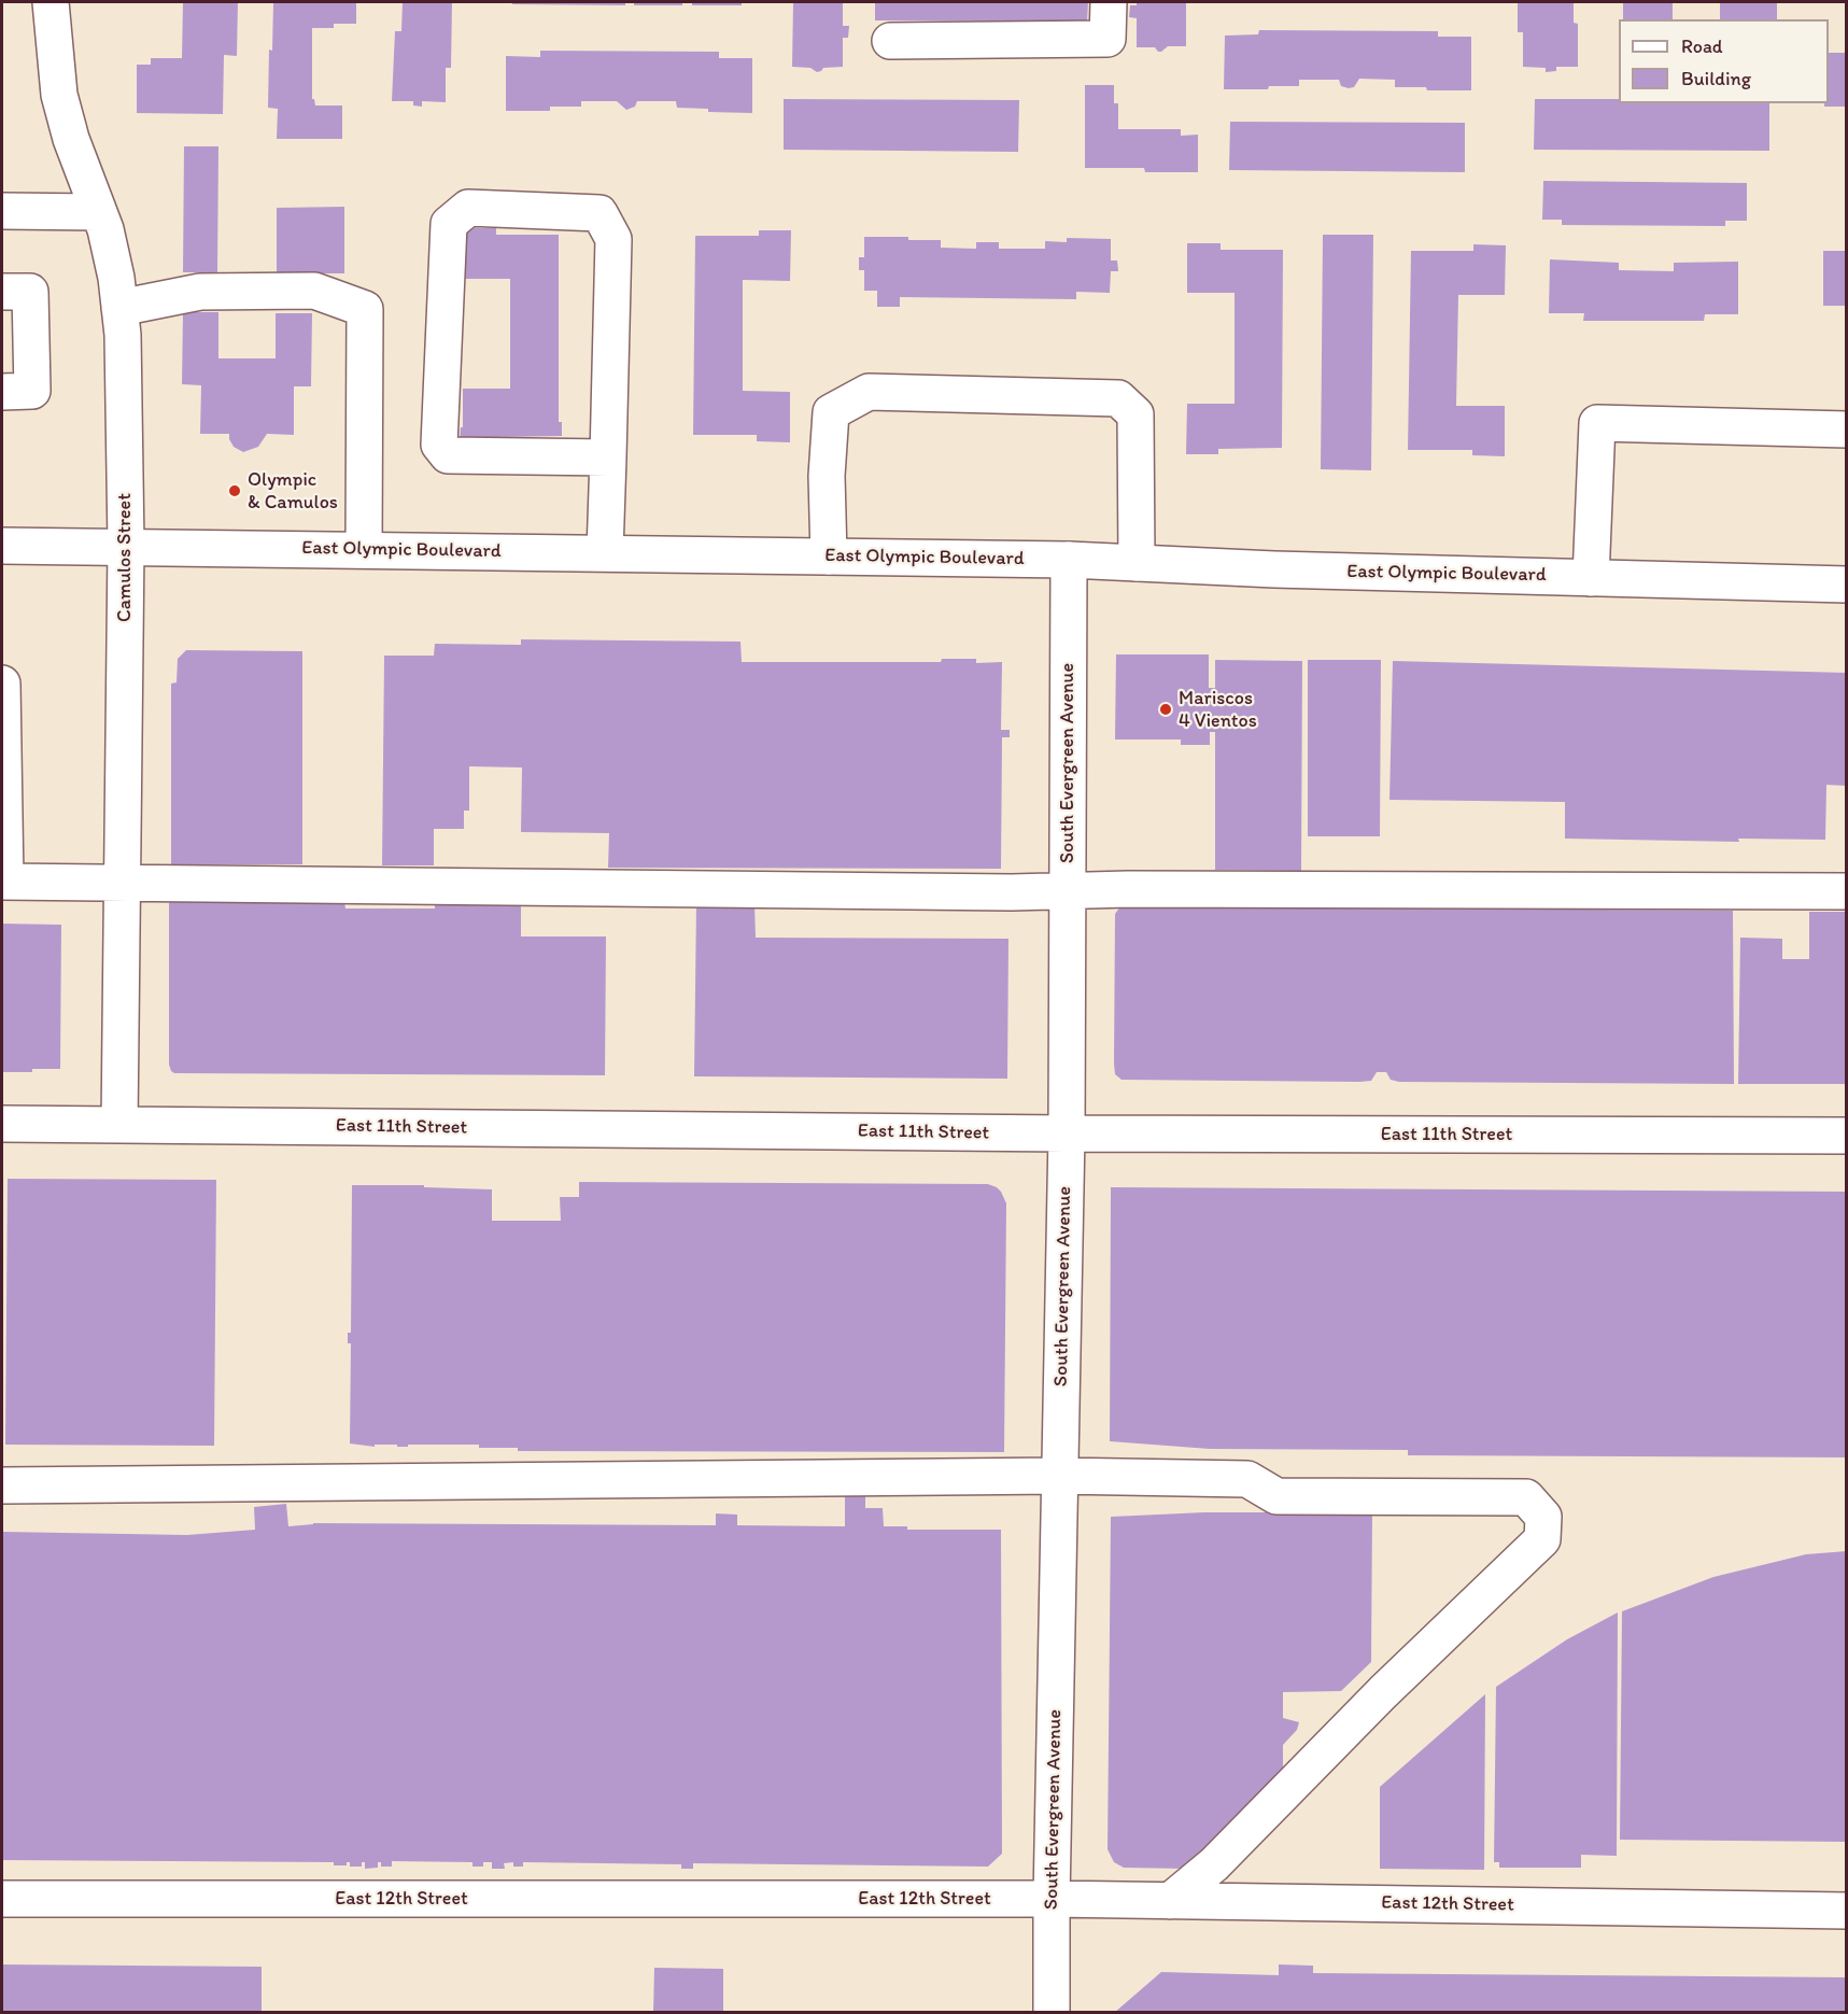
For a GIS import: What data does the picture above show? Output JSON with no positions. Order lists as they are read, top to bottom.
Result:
{
  "streets": {
    "street": [
      "East Olympic Boulevard",
      "Camulos Street",
      "South Evergreen Avenue",
      "East 11th Street",
      "East 12th Street"
    ]
  },
  "crossings": [
    ["East Olympic Boulevard", "Camulos Street"],
    ["East Olympic Boulevard", "South Evergreen Avenue"],
    ["Camulos Street", "East 11th Street"],
    ["South Evergreen Avenue", "East 11th Street"],
    ["South Evergreen Avenue", "East 12th Street"]
  ],
  "places": ["Olympic & Camulos", "Mariscos 4 Vientos"],
  "legend": ["Road", "Building"]
}
